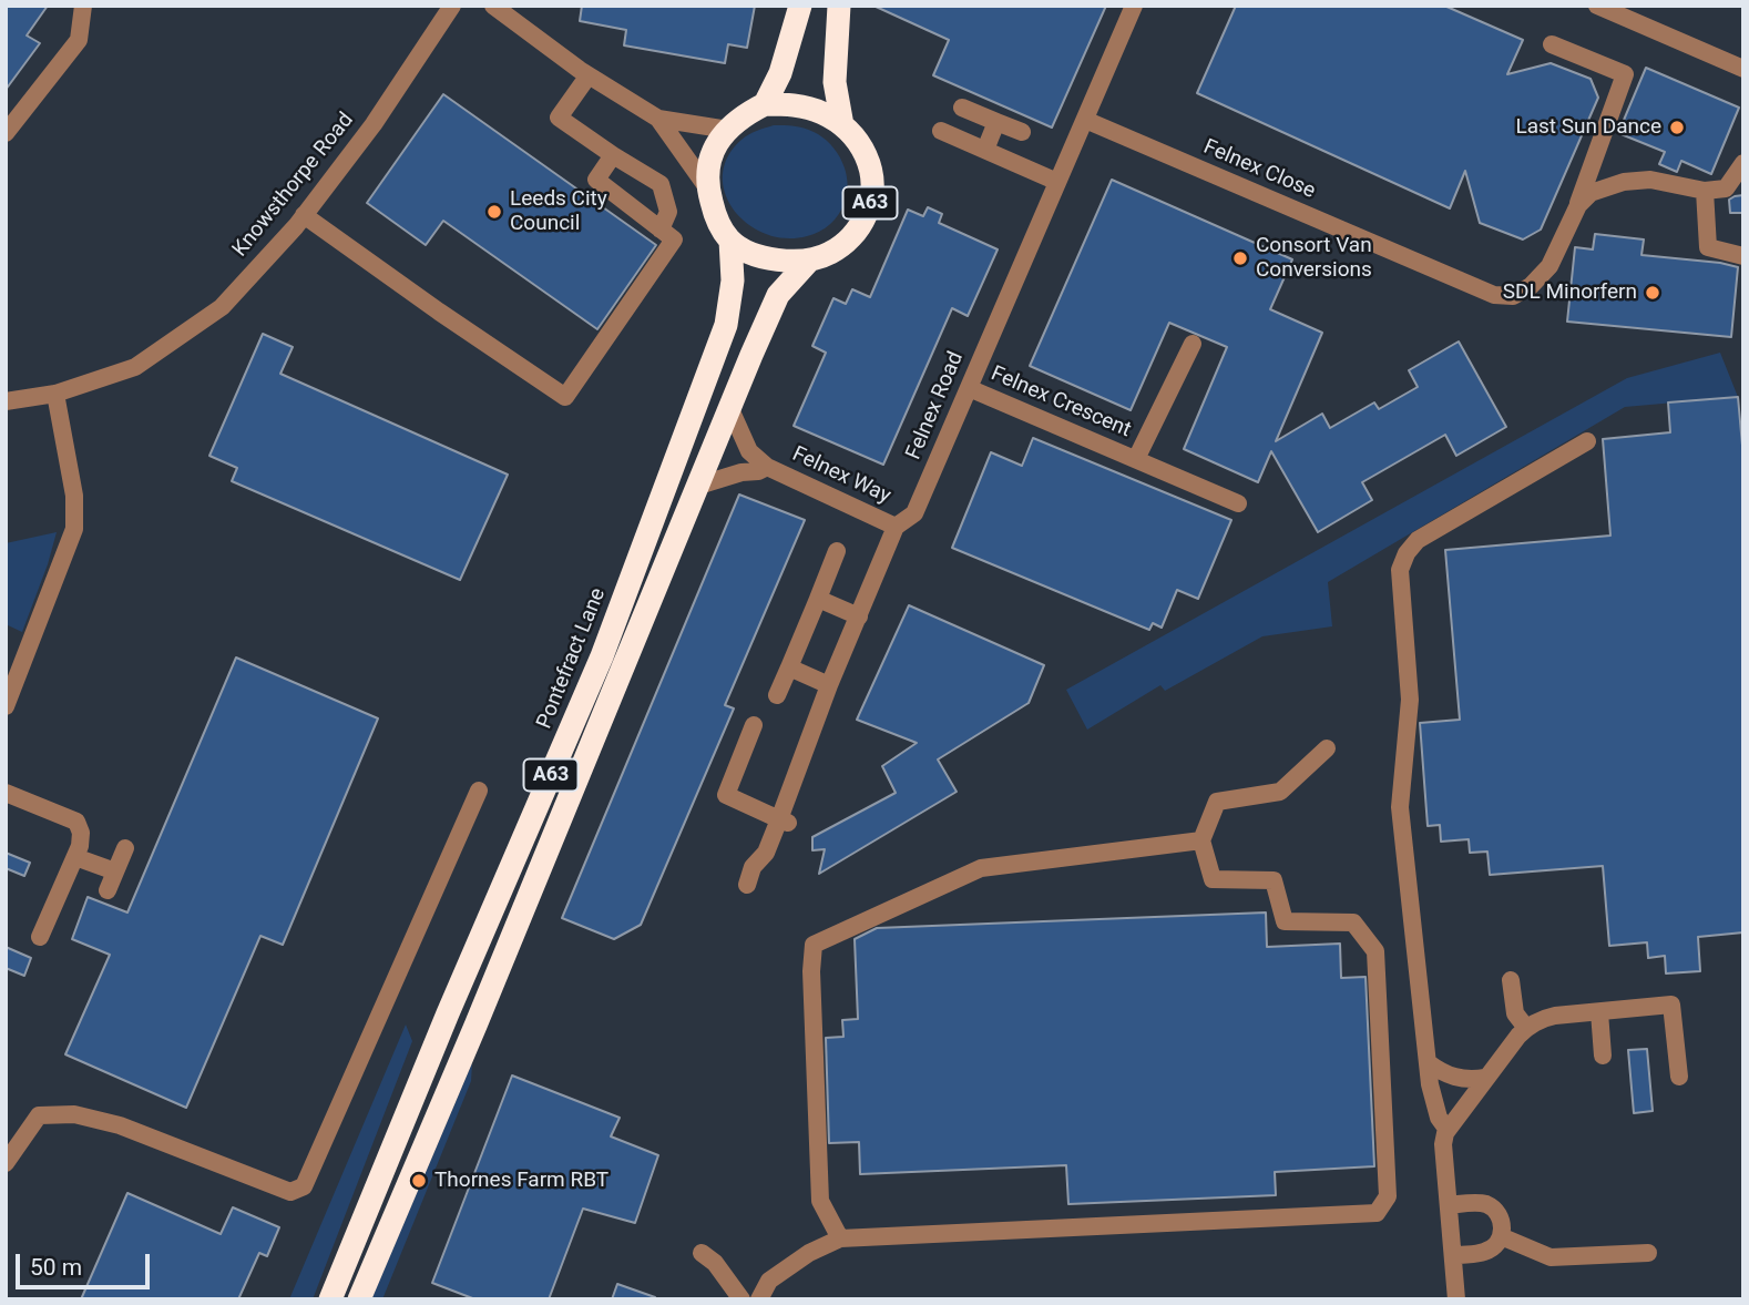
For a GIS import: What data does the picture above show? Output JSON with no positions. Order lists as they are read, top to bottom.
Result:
{
  "streets": {
    "highway": ["A63", "Pontefract Lane"],
    "street": [
      "Felnex Close",
      "Knowsthorpe Road",
      "Felnex Crescent",
      "Felnex Road",
      "Felnex Way"
    ]
  },
  "crossings": [
    ["Felnex Close", "Felnex Road"],
    ["A63", "Felnex Way"],
    ["A63", "Pontefract Lane"],
    ["Felnex Crescent", "Felnex Road"],
    ["Felnex Road", "Felnex Way"]
  ],
  "places": [
    "Last Sun Dance",
    "Leeds City Council",
    "Consort Van Conversions",
    "SDL Minorfern",
    "Thornes Farm RBT"
  ],
  "scale_bar": "50 m"
}
